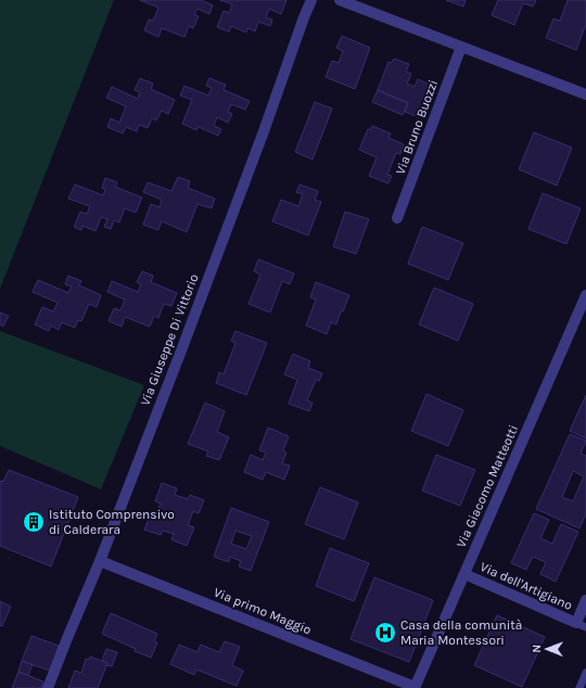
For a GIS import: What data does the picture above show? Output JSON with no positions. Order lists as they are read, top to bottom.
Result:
{
  "streets": {
    "street": [
      "Via Bruno Buozzi",
      "Via Giuseppe Di Vittorio",
      "Via Giacomo Matteotti",
      "Via dell'Artigiano",
      "Via primo Maggio"
    ]
  },
  "crossings": [
    ["Via Giuseppe Di Vittorio", "Via primo Maggio"],
    ["Via Giacomo Matteotti", "Via dell'Artigiano"],
    ["Via Giacomo Matteotti", "Via primo Maggio"]
  ],
  "places": {
    "building": ["Istituto Comprensivo di Calderara"],
    "hospital": ["Casa della comunità Maria Montessori"]
  },
  "north": "left"
}
